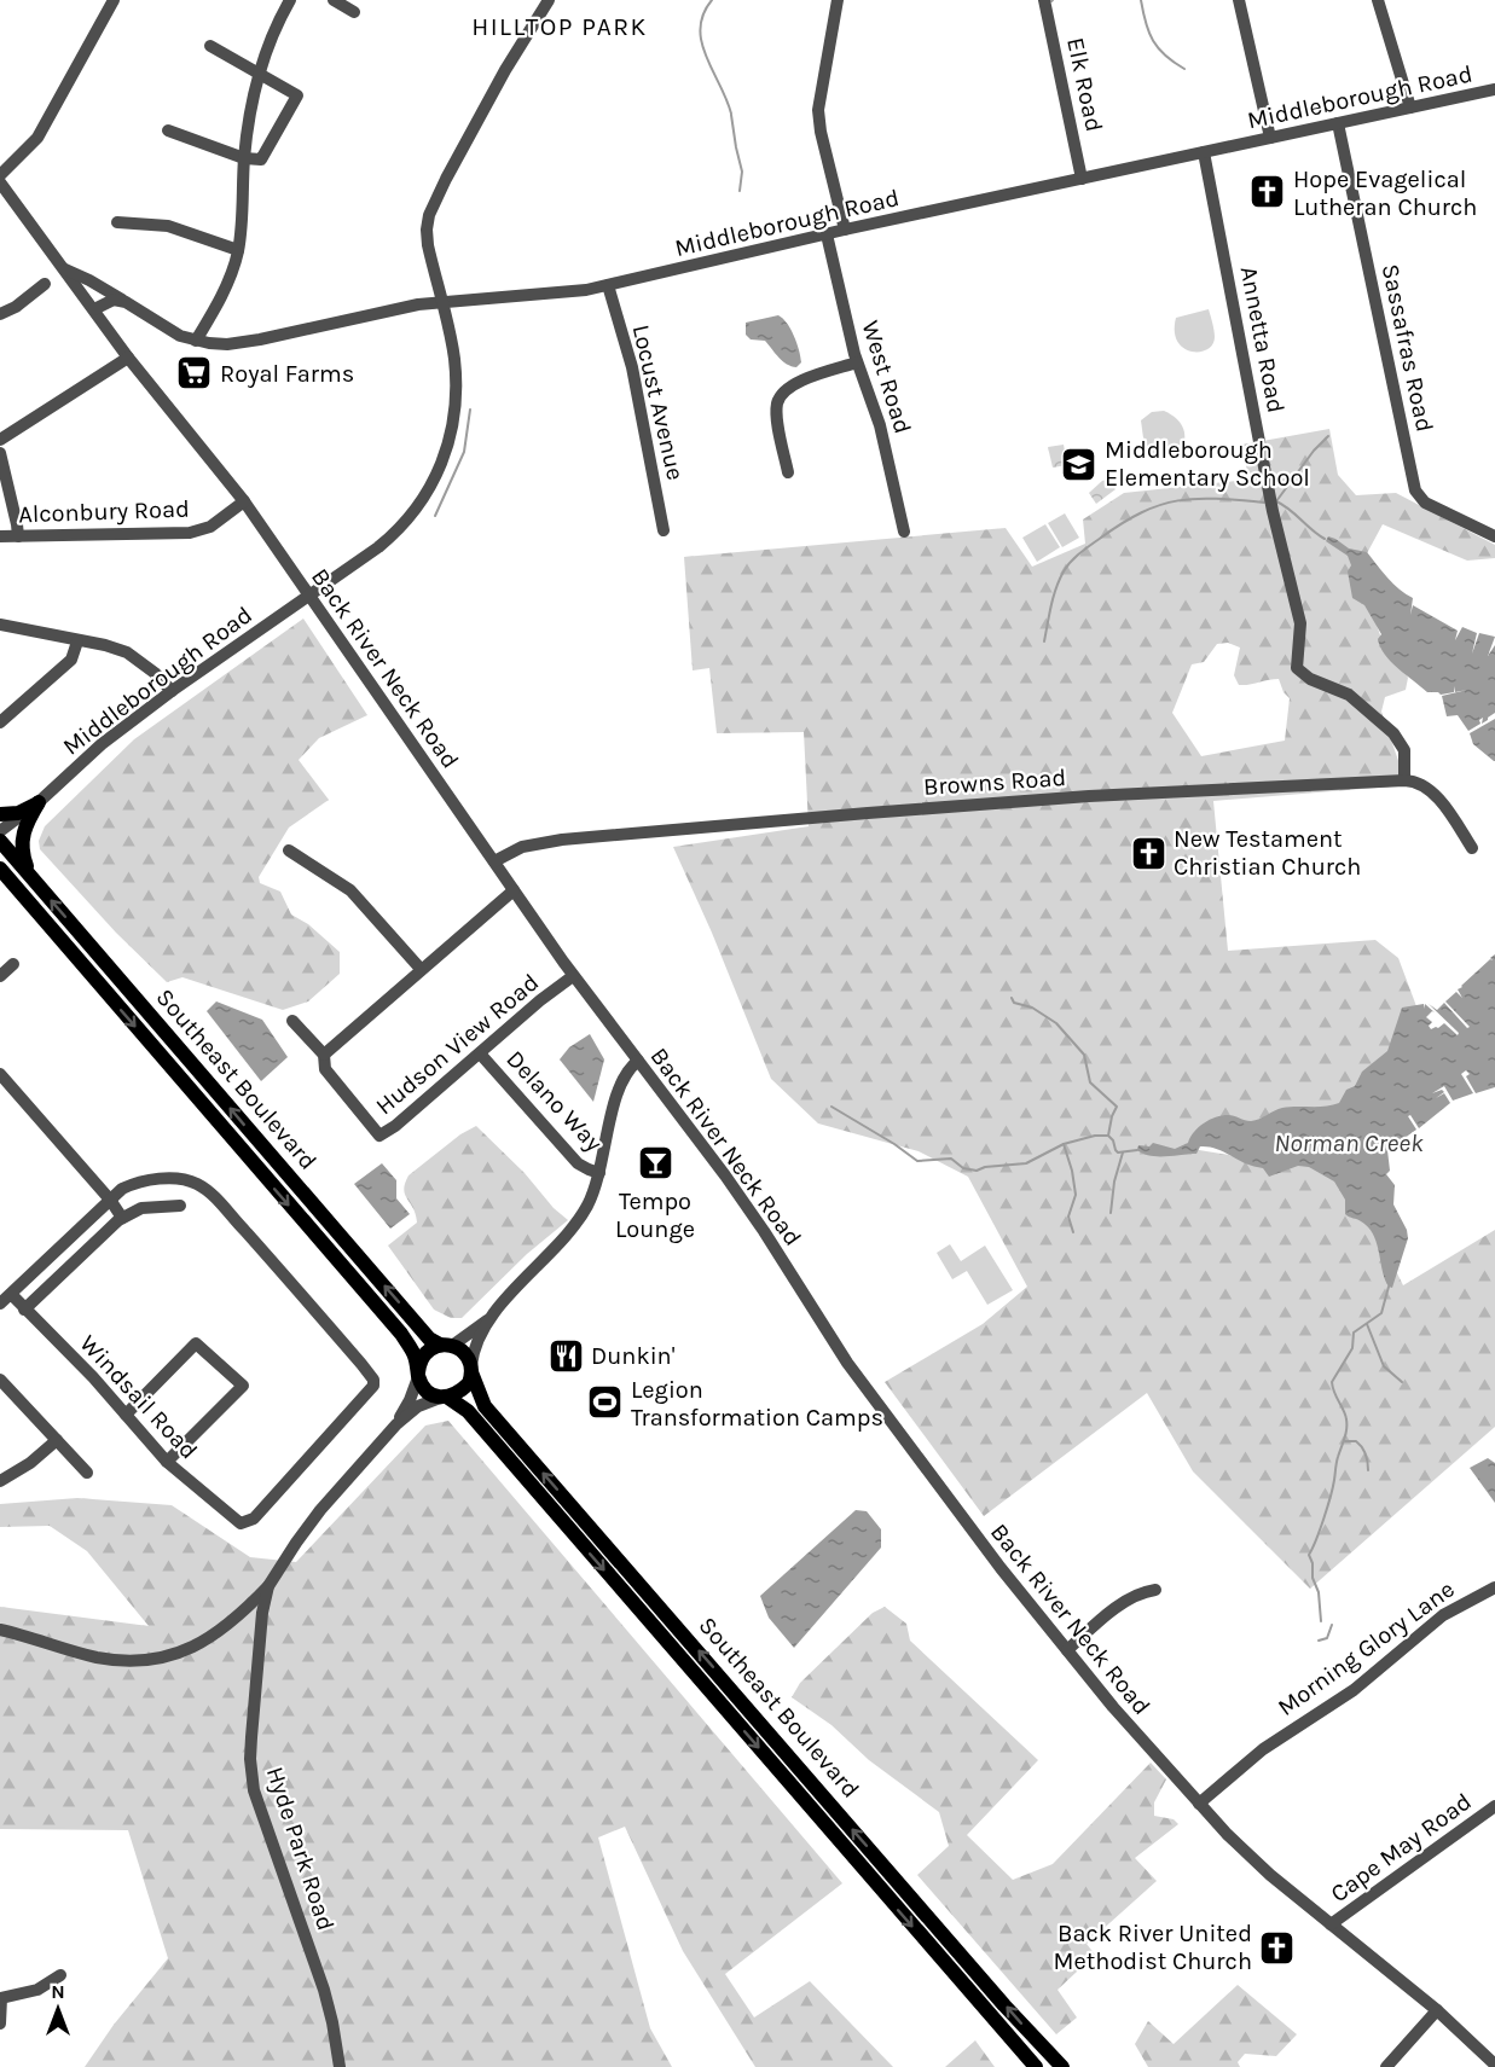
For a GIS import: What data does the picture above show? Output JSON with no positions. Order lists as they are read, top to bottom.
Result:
{
  "streets": {
    "main road": ["Southeast Boulevard"],
    "street": [
      "Elk Road",
      "Middleborough Road",
      "Annetta Road",
      "Sassafras Road",
      "West Road",
      "Locust Avenue",
      "Alconbury Road",
      "Back River Neck Road",
      "Browns Road",
      "Hudson View Road",
      "Delano Way",
      "Windsail Road",
      "Morning Glory Lane",
      "Cape May Road",
      "Hyde Park Road"
    ]
  },
  "crossings": [
    ["Elk Road", "Middleborough Road"],
    ["Middleborough Road", "Annetta Road"],
    ["Middleborough Road", "Sassafras Road"],
    ["Middleborough Road", "West Road"],
    ["Middleborough Road", "Locust Avenue"],
    ["Middleborough Road", "Back River Neck Road"],
    ["Annetta Road", "Browns Road"],
    ["Alconbury Road", "Back River Neck Road"],
    ["Back River Neck Road", "Browns Road"],
    ["Back River Neck Road", "Hudson View Road"],
    ["Back River Neck Road", "Morning Glory Lane"],
    ["Back River Neck Road", "Cape May Road"],
    ["Hudson View Road", "Delano Way"],
    ["Southeast Boulevard", "Hyde Park Road"]
  ],
  "districts": ["HILLTOP PARK"],
  "water": ["Norman Creek"],
  "places": {
    "church": ["Hope Evagelical Lutheran Church", "New Testament Christian Church", "Back River United Methodist Church"],
    "supermarket": ["Royal Farms"],
    "school or university": ["Middleborough Elementary School"],
    "bar": ["Tempo Lounge"],
    "restaurant": ["Dunkin'"],
    "sports": ["Legion Transformation Camps"]
  },
  "north": "top"
}
